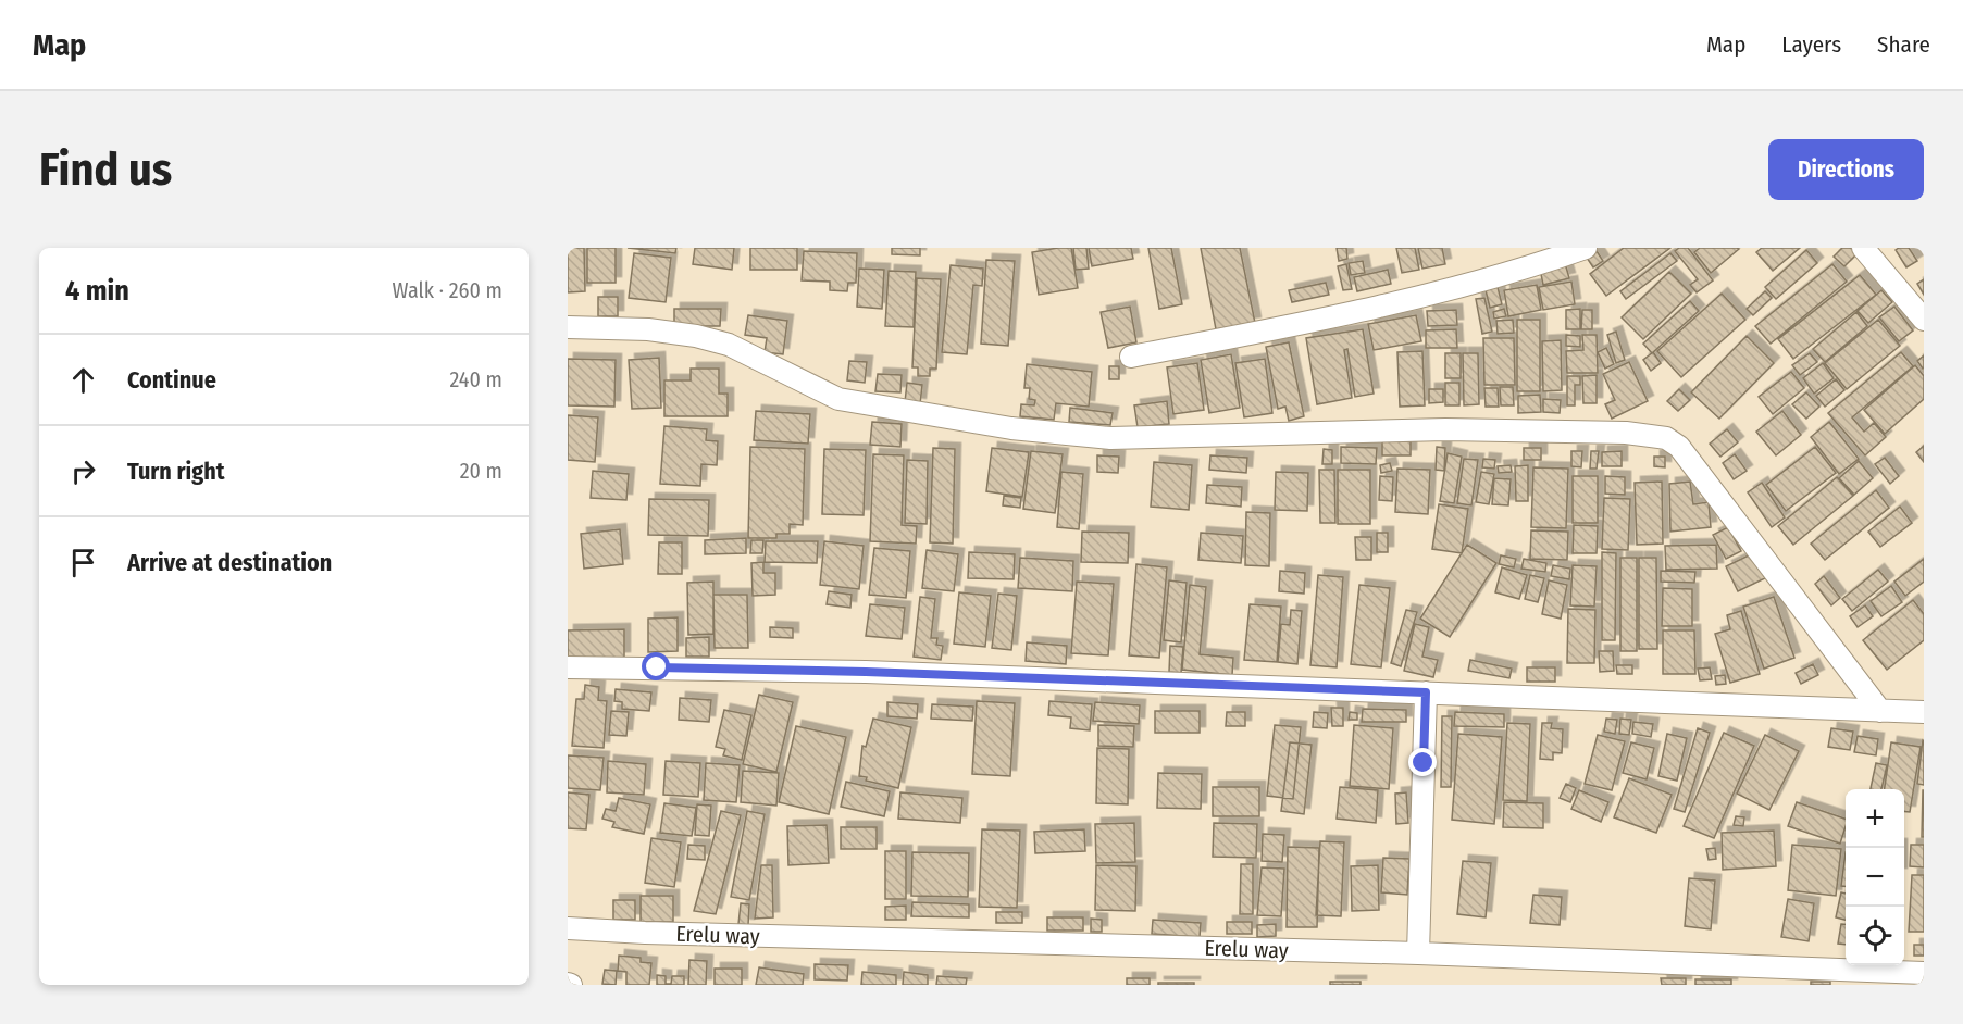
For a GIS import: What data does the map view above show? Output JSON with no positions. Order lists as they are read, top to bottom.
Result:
{
  "streets": {
    "street": ["Erelu way"]
  },
  "page": {
    "header": "Map",
    "nav": ["Map", "Layers", "Share"],
    "buttons": "Directions",
    "title": "Find us",
    "heading": ["4 min", "Walk · 260 m"],
    "list": [
      ["Continue", "240 m"],
      ["Turn right", "20 m"],
      "Arrive at destination"
    ],
    "map_buttons": ["+", "−"]
  }
}
